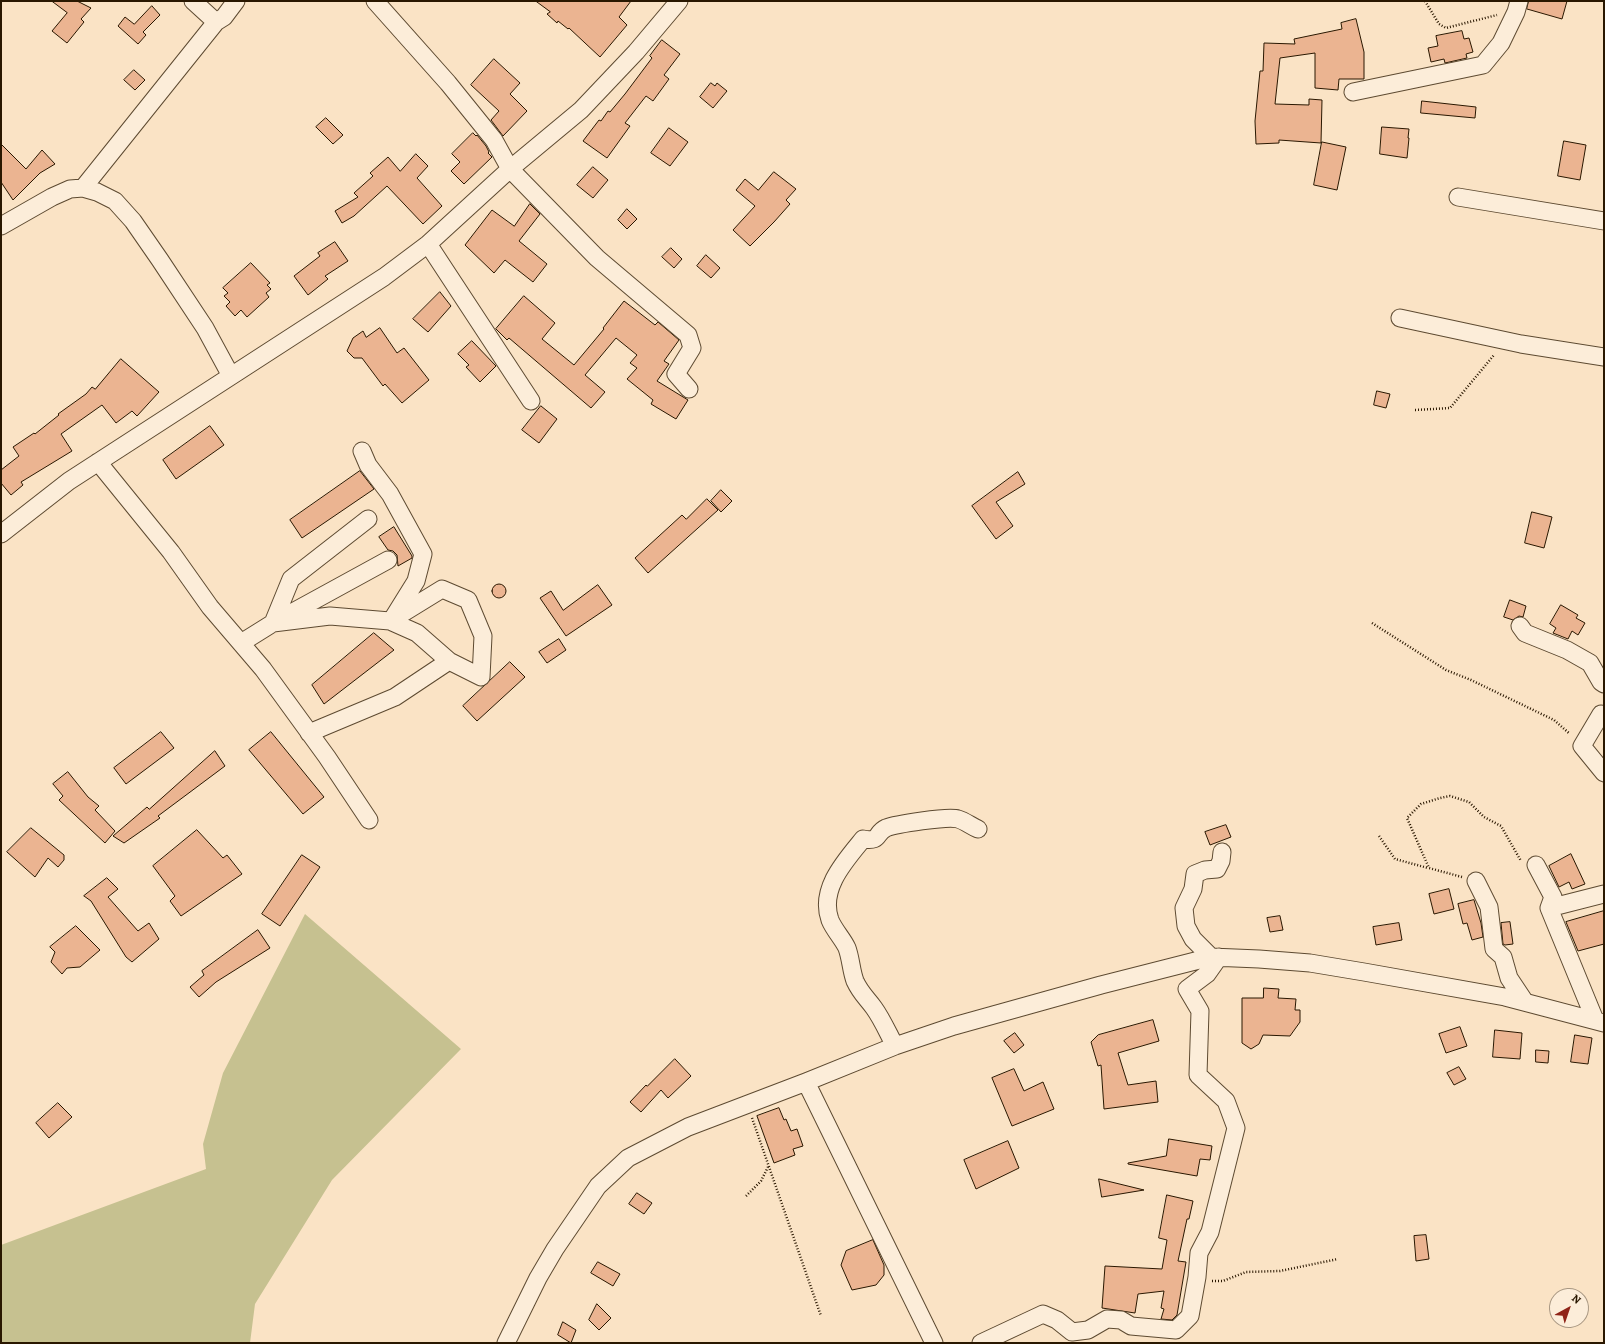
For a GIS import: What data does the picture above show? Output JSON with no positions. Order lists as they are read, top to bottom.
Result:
{
  "north": "top right"
}
